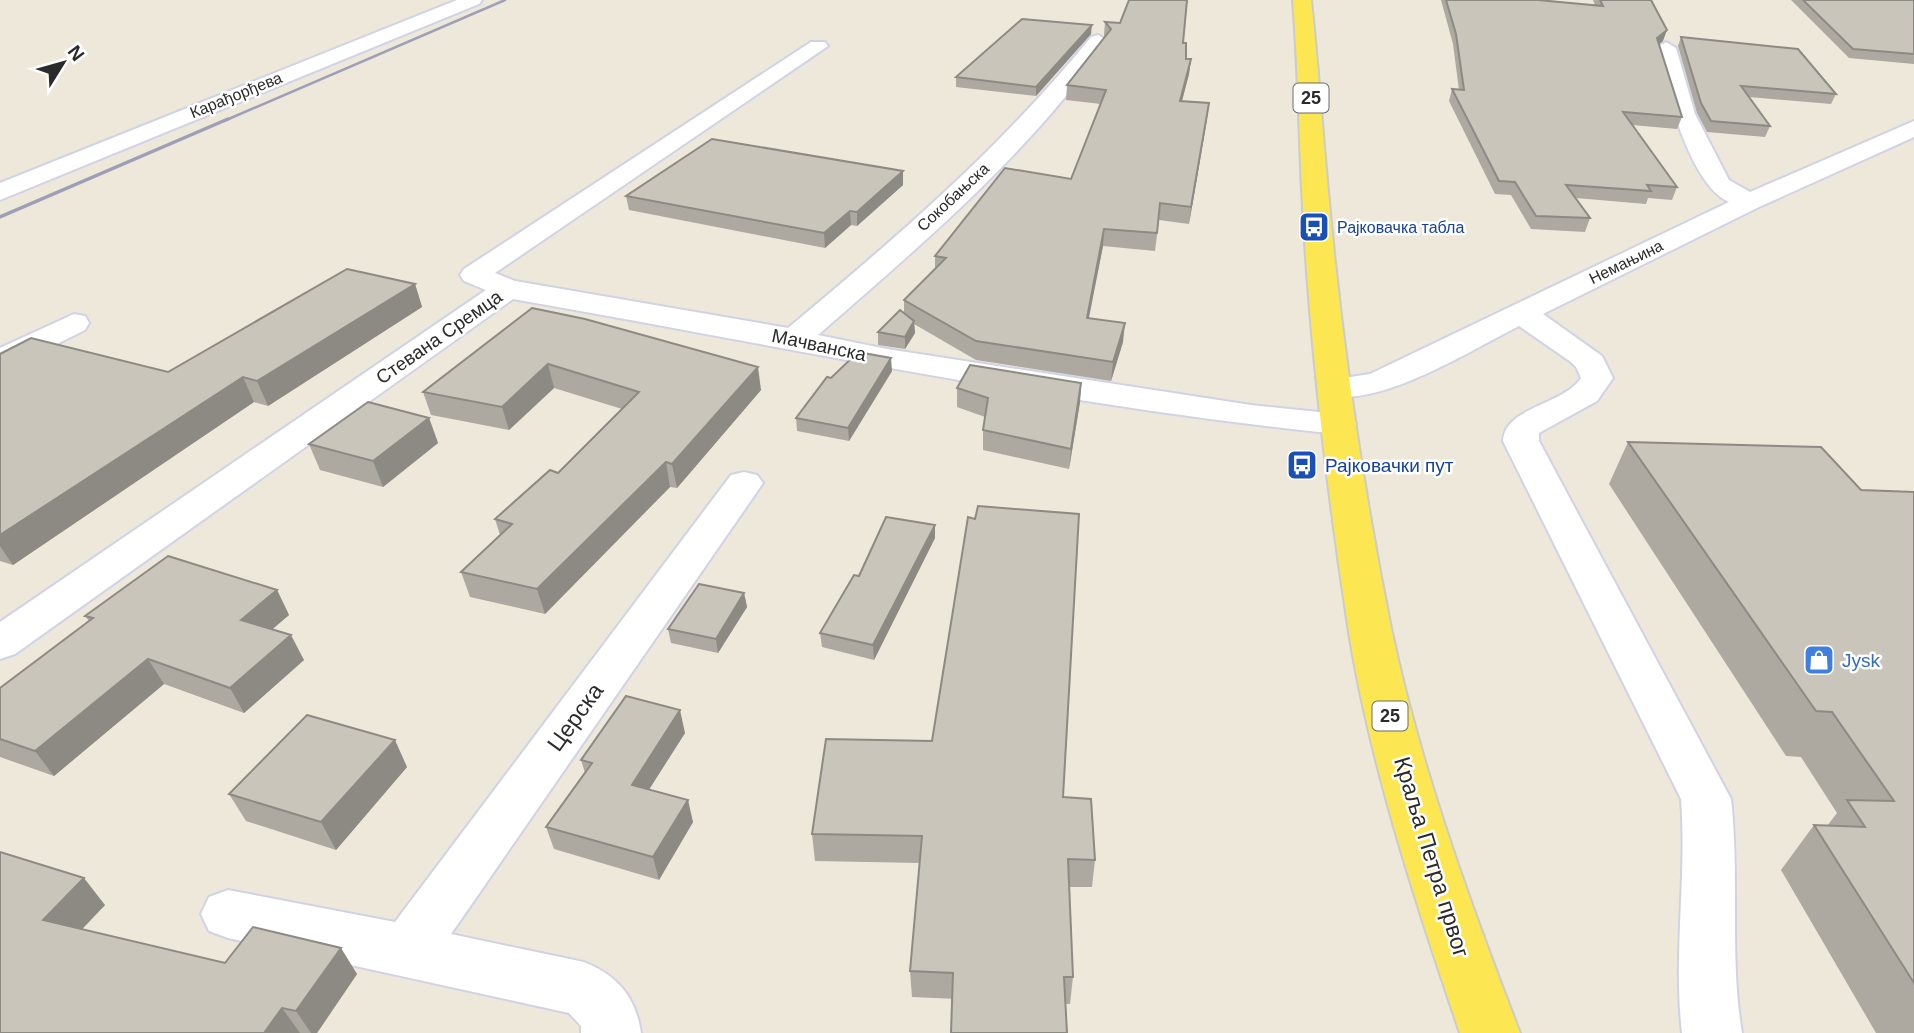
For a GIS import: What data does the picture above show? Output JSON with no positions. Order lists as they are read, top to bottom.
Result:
{
  "streets": {
    "main road": ["25", "Краља Петра првог"],
    "street": [
      "Карађорђева",
      "Сокобањска",
      "Немањина",
      "Стевана Сремца",
      "Мачванска",
      "Церска"
    ]
  },
  "crossings": [
    ["25", "Немањина"],
    ["25", "Мачванска"],
    ["25", "Краља Петра првог"],
    ["Сокобањска", "Мачванска"],
    ["Немањина", "Мачванска"],
    ["Немањина", "Краља Петра првог"],
    ["Стевана Сремца", "Мачванска"],
    ["Мачванска", "Краља Петра првог"]
  ],
  "places": {
    "bus stop": ["Рајковачка табла", "Рајковачки пут"],
    "shop": ["Jysk"]
  },
  "north": "top right"
}
